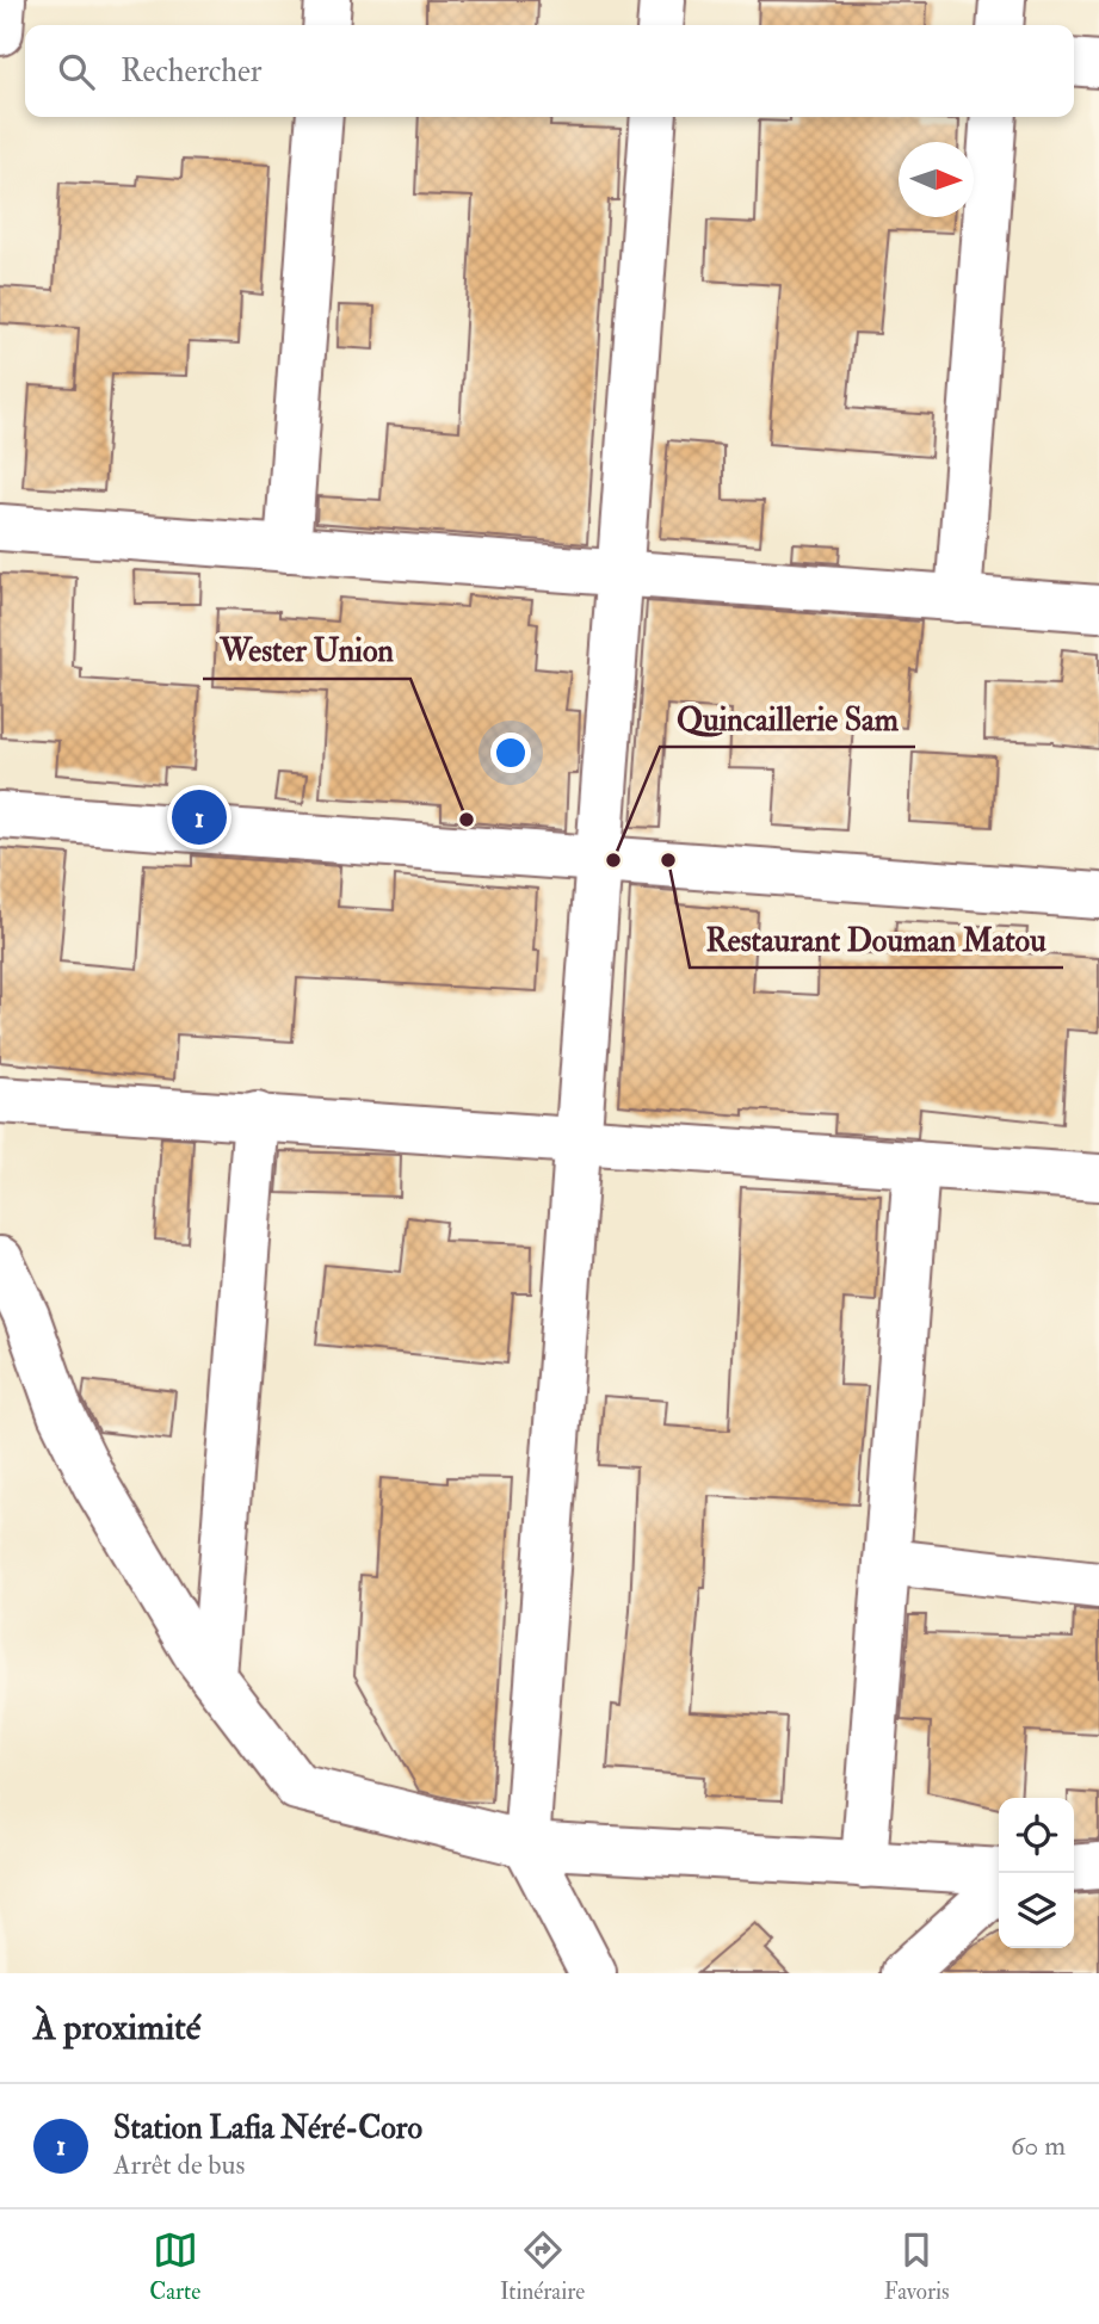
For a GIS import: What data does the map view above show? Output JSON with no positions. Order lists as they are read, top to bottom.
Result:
{
  "places": ["Wester Union", "Quincaillerie Sam", "Restaurant Douman Matou"],
  "north": "right",
  "page": {
    "search": "Rechercher",
    "pins": "1",
    "heading": "À proximité",
    "list": [
      {
        "mark": "1",
        "name": "Station Lafia Néré-Coro",
        "note": "Arrêt de bus",
        "value": "60 m"
      }
    ],
    "nav": ["Carte", "Itinéraire", "Favoris"]
  }
}
